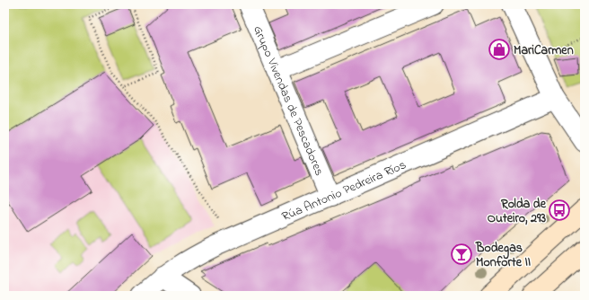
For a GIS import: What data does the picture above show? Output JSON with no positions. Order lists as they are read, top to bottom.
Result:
{
  "streets": {
    "street": ["Grupo Vivendas de Pescadores", "Rúa Antonio Pedreira Ríos"]
  },
  "crossings": [
    ["Grupo Vivendas de Pescadores", "Rúa Antonio Pedreira Ríos"]
  ],
  "places": {
    "shop": ["MariCarmen"],
    "bus stop": ["Rolda de Outeiro, 293"],
    "bar": ["Bodegas Monforte II"]
  }
}
